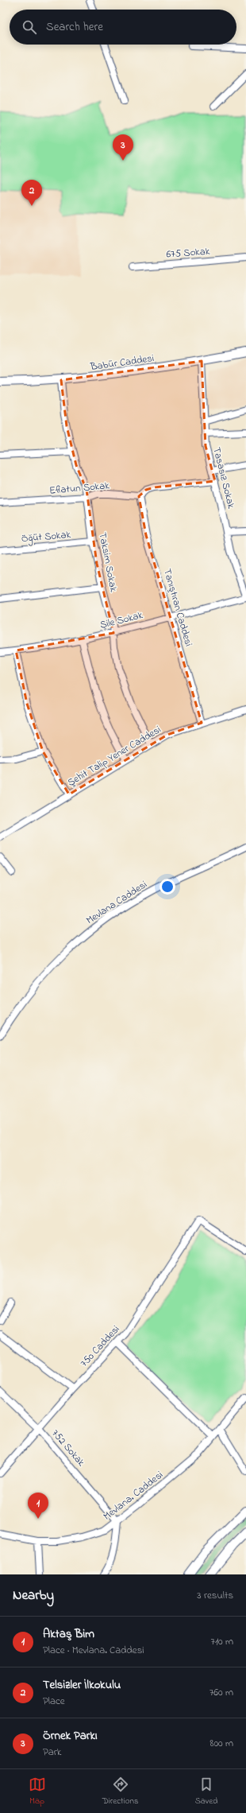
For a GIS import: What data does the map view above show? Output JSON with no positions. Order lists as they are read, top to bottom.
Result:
{
  "streets": {
    "main road": ["Babür Caddesi"],
    "street": [
      "675 Sokak",
      "Tasasız Sokak",
      "Eflatun Sokak",
      "Öğüt Sokak",
      "Taksim Sokak",
      "Tanıştıran Caddesi",
      "Şile Sokak",
      "Şehit Talip Yener Caddesi",
      "Mevlana Caddesi",
      "750 Caddesi",
      "752 Sokak",
      "Mevlana. Caddesi"
    ]
  },
  "crossings": [
    ["Babür Caddesi", "Tasasız Sokak"],
    ["Babür Caddesi", "Taksim Sokak"],
    ["Tasasız Sokak", "Şile Sokak"],
    ["Eflatun Sokak", "Taksim Sokak"],
    ["Eflatun Sokak", "Tanıştıran Caddesi"],
    ["Öğüt Sokak", "Taksim Sokak"],
    ["Taksim Sokak", "Şile Sokak"],
    ["Taksim Sokak", "Şehit Talip Yener Caddesi"],
    ["Tanıştıran Caddesi", "Şile Sokak"],
    ["Tanıştıran Caddesi", "Şehit Talip Yener Caddesi"],
    ["750 Caddesi", "752 Sokak"],
    ["752 Sokak", "Mevlana. Caddesi"]
  ],
  "page": {
    "search": "Search here",
    "pins": ["3", "2", "1"],
    "heading": ["Nearby", "3 results"],
    "list": [
      {
        "mark": "1",
        "name": "Aktaş Bim",
        "note": "Place · Mevlana. Caddesi",
        "value": "710 m"
      },
      {
        "mark": "2",
        "name": "Telsizler İlkokulu",
        "note": "Place",
        "value": "760 m"
      },
      {
        "mark": "3",
        "name": "Örnek Parkı",
        "note": "Park",
        "value": "800 m"
      }
    ],
    "nav": ["Map", "Directions", "Saved"]
  }
}
